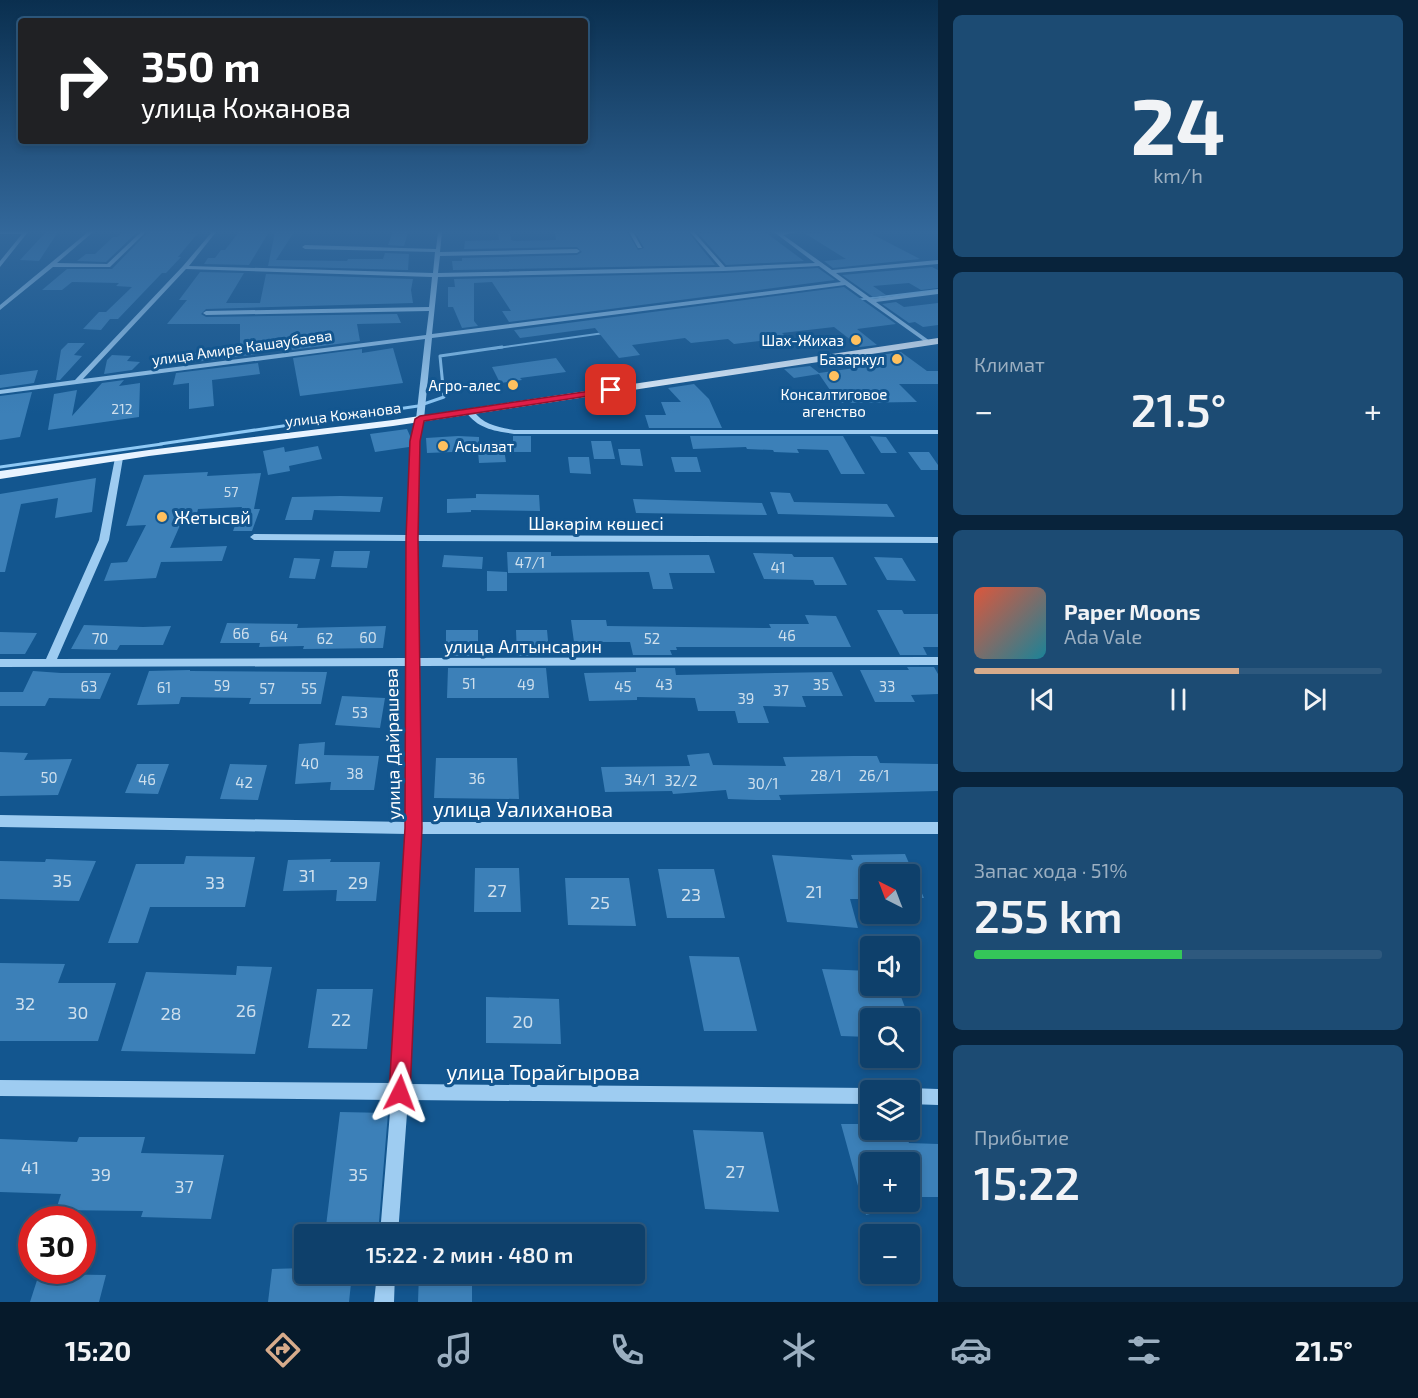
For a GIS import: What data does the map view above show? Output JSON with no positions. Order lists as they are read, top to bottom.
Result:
{
  "streets": {
    "main road": ["улица Кожанова"],
    "street": [
      "улица Амире Кашаубаева",
      "Шәкәрім көшесі",
      "улица Алтынсарин",
      "улица Дайрашева",
      "улица Уалиханова",
      "улица Торайгырова"
    ]
  },
  "crossings": [
    ["улица Амире Кашаубаева", "улица Дайрашева"],
    ["улица Кожанова", "улица Дайрашева"],
    ["Шәкәрім көшесі", "улица Дайрашева"],
    ["улица Алтынсарин", "улица Дайрашева"],
    ["улица Дайрашева", "улица Уалиханова"],
    ["улица Дайрашева", "улица Торайгырова"]
  ],
  "places": [
    "Шах-Жихаз",
    "Базаркул",
    "Консалтиговое агенство",
    "Агро-алес",
    "Асылзат",
    "Жетысвй"
  ],
  "house_numbers": [
    "212",
    "57",
    "47/1",
    "41",
    "66",
    "46",
    "64",
    "60",
    "70",
    "62",
    "52",
    "51",
    "49",
    "43",
    "35",
    "59",
    "63",
    "45",
    "33",
    "61",
    "57",
    "55",
    "37",
    "39",
    "53",
    "40",
    "38",
    "28/1",
    "26/1",
    "50",
    "36",
    "46",
    "34/1",
    "32/2",
    "42",
    "30/1",
    "31",
    "35",
    "33",
    "29",
    "27",
    "21",
    "23",
    "25",
    "32",
    "26",
    "30",
    "28",
    "22",
    "20",
    "41",
    "27",
    "39",
    "35",
    "37"
  ],
  "north": "top left",
  "page": {
    "tile": [
      ["24", "km/h"],
      "Климат",
      ["Запас хода · 51%", "255 km"],
      ["Прибытие", "15:22"]
    ],
    "turn": ["350 m", "улица Кожанова"],
    "heat": ["−", "21.5°", "+"],
    "song": ["Paper Moons", "Ada Vale"],
    "map_buttons": ["+", "−"],
    "limit": "30",
    "trip": "15:22 · 2 мин · 480 m",
    "tabs": ["15:20", "21.5°"]
  }
}
